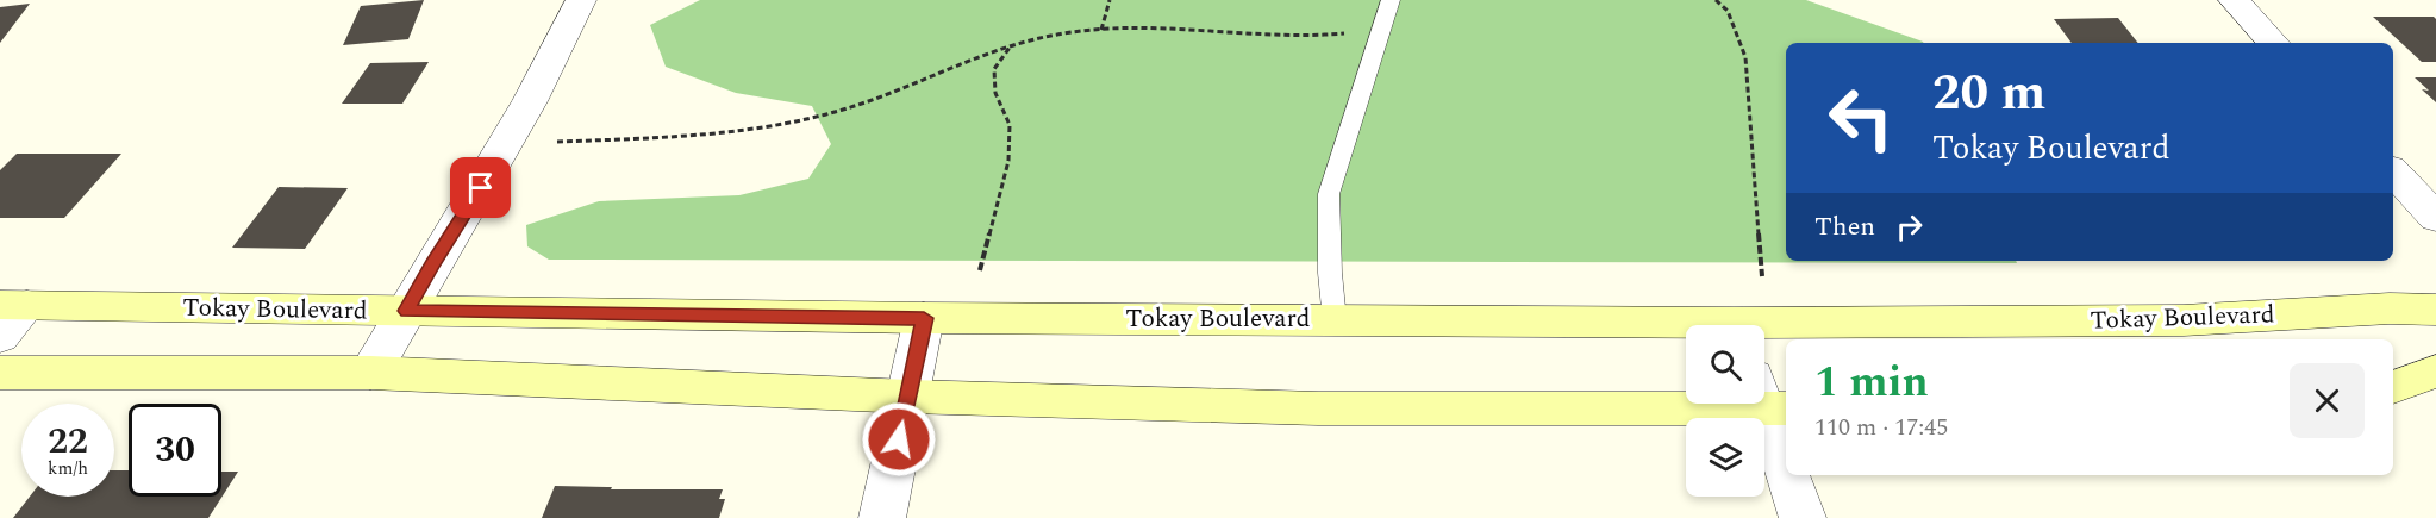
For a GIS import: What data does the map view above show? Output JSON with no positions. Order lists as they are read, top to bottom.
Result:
{
  "streets": {
    "street": ["Tokay Boulevard"]
  },
  "page": {
    "turn": ["20 m", "Tokay Boulevard"],
    "then": "Then",
    "heading": ["1 min", "110 m · 17:45"],
    "speed": "22 km/h",
    "limit": "30"
  }
}
